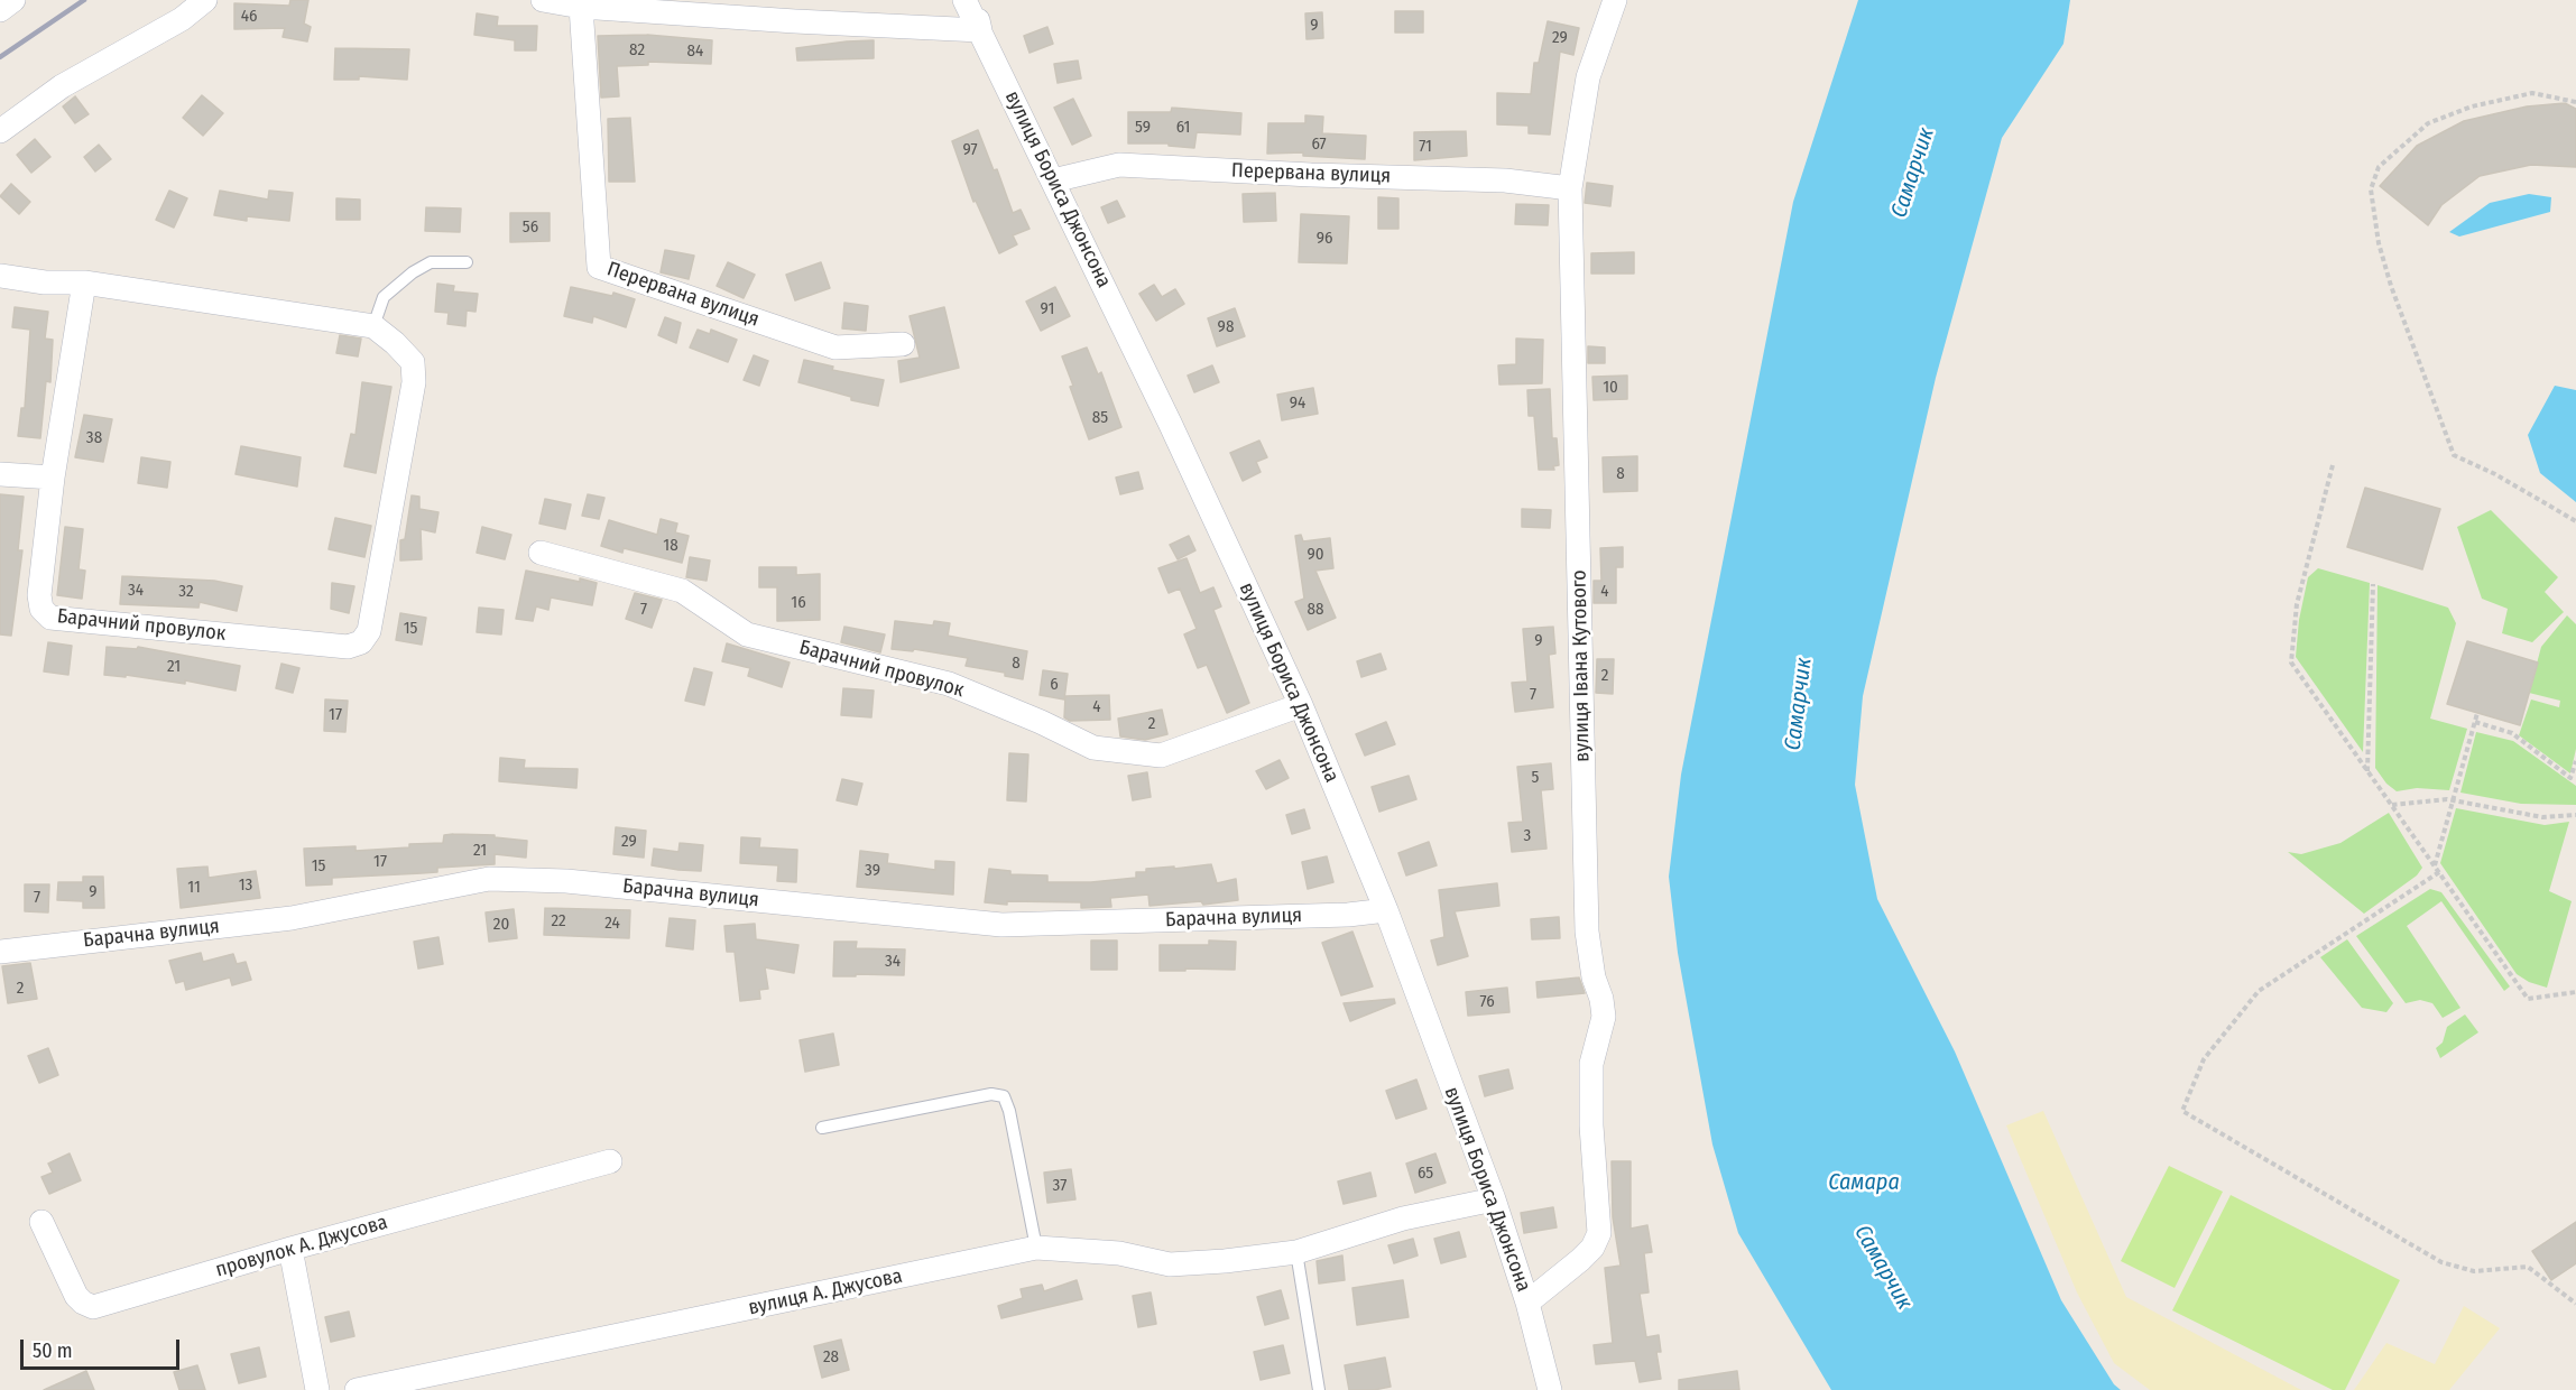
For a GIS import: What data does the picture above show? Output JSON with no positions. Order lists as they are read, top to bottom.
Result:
{
  "streets": {
    "street": [
      "Перервана вулиця",
      "вулиця Бориса Джонсона",
      "Барачний провулок",
      "вулиця Івана Кутового",
      "Барачна вулиця",
      "провулок А. Джусова",
      "вулиця А. Джусова"
    ]
  },
  "crossings": [
    ["Перервана вулиця", "вулиця Бориса Джонсона"],
    ["Перервана вулиця", "вулиця Івана Кутового"],
    ["вулиця Бориса Джонсона", "Барачний провулок"],
    ["вулиця Бориса Джонсона", "вулиця Івана Кутового"],
    ["вулиця Бориса Джонсона", "Барачна вулиця"],
    ["вулиця Бориса Джонсона", "вулиця А. Джусова"]
  ],
  "water": ["Самарчик", "Самара"],
  "house_numbers": [
    "46",
    "9",
    "29",
    "82",
    "84",
    "59",
    "61",
    "67",
    "71",
    "97",
    "56",
    "96",
    "91",
    "98",
    "10",
    "94",
    "85",
    "38",
    "8",
    "18",
    "90",
    "34",
    "32",
    "4",
    "16",
    "7",
    "88",
    "15",
    "9",
    "8",
    "21",
    "2",
    "6",
    "7",
    "4",
    "17",
    "2",
    "5",
    "3",
    "29",
    "21",
    "17",
    "15",
    "39",
    "13",
    "11",
    "9",
    "7",
    "22",
    "24",
    "20",
    "34",
    "2",
    "76",
    "65",
    "37",
    "28"
  ],
  "scale_bar": "50 m"
}
